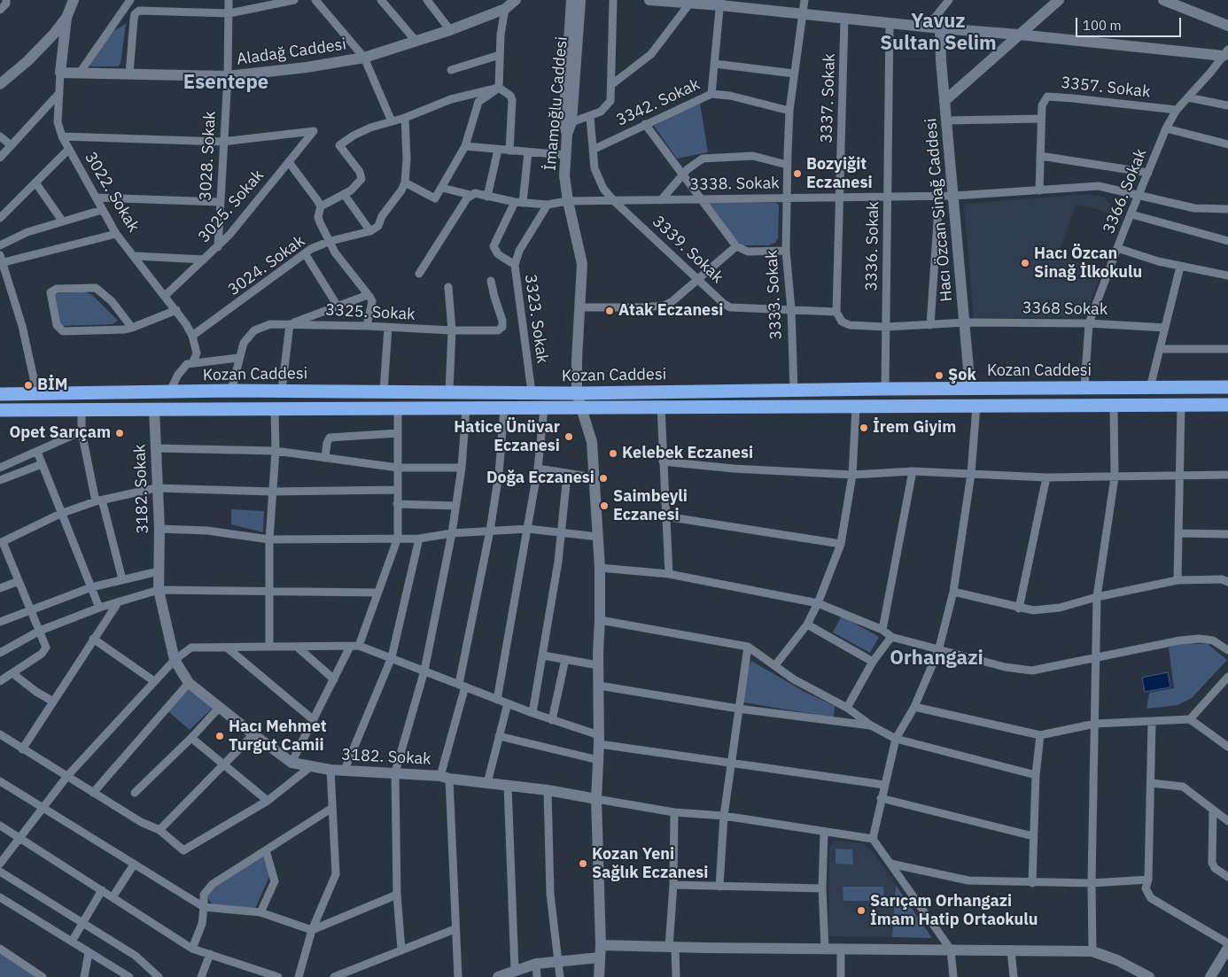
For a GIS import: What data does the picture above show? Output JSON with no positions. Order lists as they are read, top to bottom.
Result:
{
  "streets": {
    "highway": ["Kozan Caddesi"],
    "main road": [
      "Aladağ Caddesi",
      "İmamoğlu Caddesi",
      "3022. Sokak",
      "Hacı Özcan Sinağ Caddesi",
      "3182. Sokak"
    ],
    "street": [
      "3357. Sokak",
      "3337. Sokak",
      "3342. Sokak",
      "3028. Sokak",
      "3338. Sokak",
      "3366. Sokak",
      "3025. Sokak",
      "3336. Sokak",
      "3339. Sokak",
      "3024. Sokak",
      "3333. Sokak",
      "3368 Sokak",
      "3325. Sokak",
      "3323. Sokak"
    ]
  },
  "crossings": [
    ["Aladağ Caddesi", "3028. Sokak"],
    ["Aladağ Caddesi", "3022. Sokak"],
    ["3357. Sokak", "3338. Sokak"],
    ["3357. Sokak", "3366. Sokak"],
    ["3337. Sokak", "3338. Sokak"],
    ["3337. Sokak", "3339. Sokak"],
    ["3337. Sokak", "3368 Sokak"],
    ["3342. Sokak", "3338. Sokak"],
    ["3342. Sokak", "3339. Sokak"],
    ["3342. Sokak", "3333. Sokak"],
    ["İmamoğlu Caddesi", "3338. Sokak"],
    ["İmamoğlu Caddesi", "Kozan Caddesi"],
    ["İmamoğlu Caddesi", "3182. Sokak"],
    ["3028. Sokak", "3025. Sokak"],
    ["3338. Sokak", "3366. Sokak"],
    ["3338. Sokak", "Hacı Özcan Sinağ Caddesi"],
    ["3338. Sokak", "3336. Sokak"],
    ["3338. Sokak", "3339. Sokak"],
    ["3338. Sokak", "3333. Sokak"],
    ["3338. Sokak", "3323. Sokak"],
    ["3366. Sokak", "3368 Sokak"],
    ["3366. Sokak", "Kozan Caddesi"],
    ["3022. Sokak", "3025. Sokak"],
    ["3022. Sokak", "3024. Sokak"],
    ["Hacı Özcan Sinağ Caddesi", "3368 Sokak"],
    ["Hacı Özcan Sinağ Caddesi", "Kozan Caddesi"],
    ["3336. Sokak", "3368 Sokak"],
    ["3336. Sokak", "Kozan Caddesi"],
    ["3339. Sokak", "3333. Sokak"],
    ["3339. Sokak", "3368 Sokak"],
    ["3333. Sokak", "Kozan Caddesi"],
    ["3325. Sokak", "Kozan Caddesi"],
    ["3323. Sokak", "Kozan Caddesi"],
    ["Kozan Caddesi", "3182. Sokak"]
  ],
  "districts": ["Yavuz Sultan Selim", "Esentepe", "Orhangazi"],
  "places": [
    "Bozyiğit Eczanesi",
    "Hacı Özcan Sinağ İlkokulu",
    "Atak Eczanesi",
    "Şok",
    "BİM",
    "İrem Giyim",
    "Opet Sarıçam",
    "Hatice Ünüvar Eczanesi",
    "Kelebek Eczanesi",
    "Doğa Eczanesi",
    "Saimbeyli Eczanesi",
    "Hacı Mehmet Turgut Camii",
    "Kozan Yeni Sağlık Eczanesi",
    "Sarıçam Orhangazi İmam Hatip Ortaokulu"
  ],
  "scale_bar": "100 m"
}
